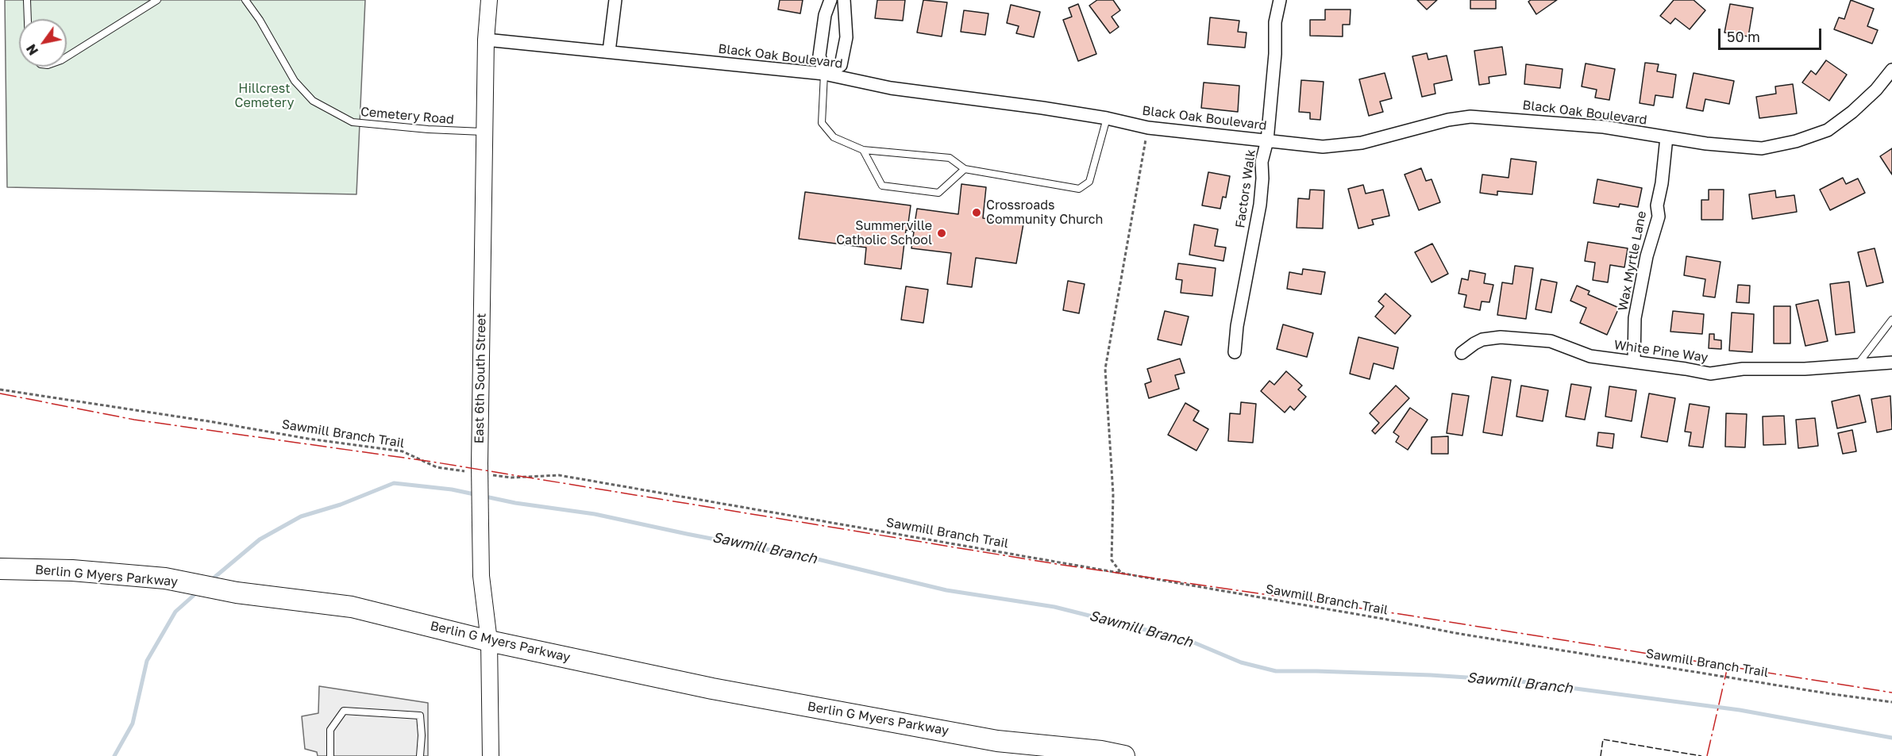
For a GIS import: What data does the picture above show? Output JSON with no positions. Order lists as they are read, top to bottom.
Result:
{
  "streets": {
    "main road": ["Berlin G Myers Parkway"],
    "street": [
      "Black Oak Boulevard",
      "Factors Walk",
      "Wax Myrtle Lane",
      "White Pine Way",
      "East 6th South Street"
    ],
    "lane": ["Cemetery Road"],
    "path": ["Sawmill Branch Trail"]
  },
  "crossings": [
    ["Black Oak Boulevard", "Factors Walk"],
    ["Black Oak Boulevard", "Wax Myrtle Lane"],
    ["Black Oak Boulevard", "East 6th South Street"],
    ["Cemetery Road", "East 6th South Street"],
    ["Wax Myrtle Lane", "White Pine Way"],
    ["East 6th South Street", "Berlin G Myers Parkway"]
  ],
  "water": ["Sawmill Branch"],
  "parks": ["Hillcrest Cemetery"],
  "places": ["Crossroads Community Church", "Summerville Catholic School"],
  "scale_bar": "50 m",
  "north": "bottom left"
}
